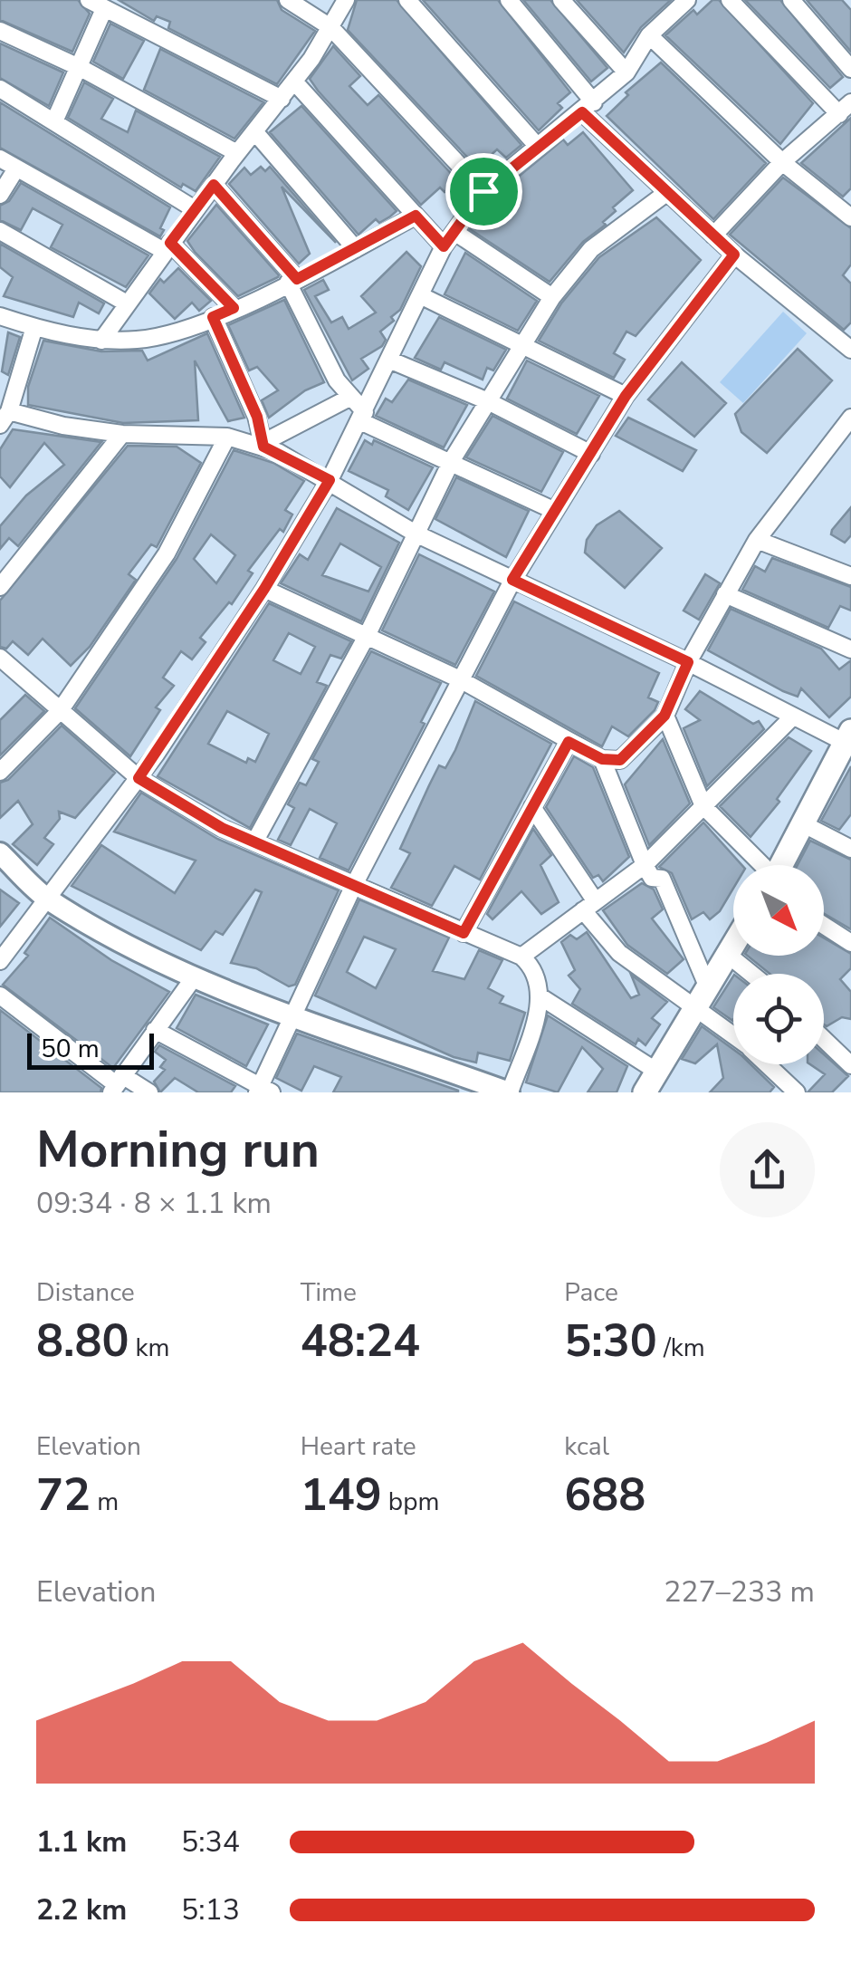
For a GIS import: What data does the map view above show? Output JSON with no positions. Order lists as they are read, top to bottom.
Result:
{
  "scale_bar": "50 m",
  "north": "bottom right",
  "page": {
    "scale": "50 m",
    "heading": ["Morning run", "09:34 · 8 × 1.1 km"],
    "stats": [
      ["Distance", "8.80 km"],
      ["Time", "48:24"],
      ["Pace", "5:30 /km"],
      ["Elevation", "72 m"],
      ["Heart rate", "149 bpm"],
      ["kcal", "688"]
    ],
    "chart": ["Elevation", "227–233 m"],
    "list": [
      {
        "name": "1.1 km",
        "note": "5:34"
      },
      {
        "name": "2.2 km",
        "note": "5:13"
      }
    ]
  }
}
